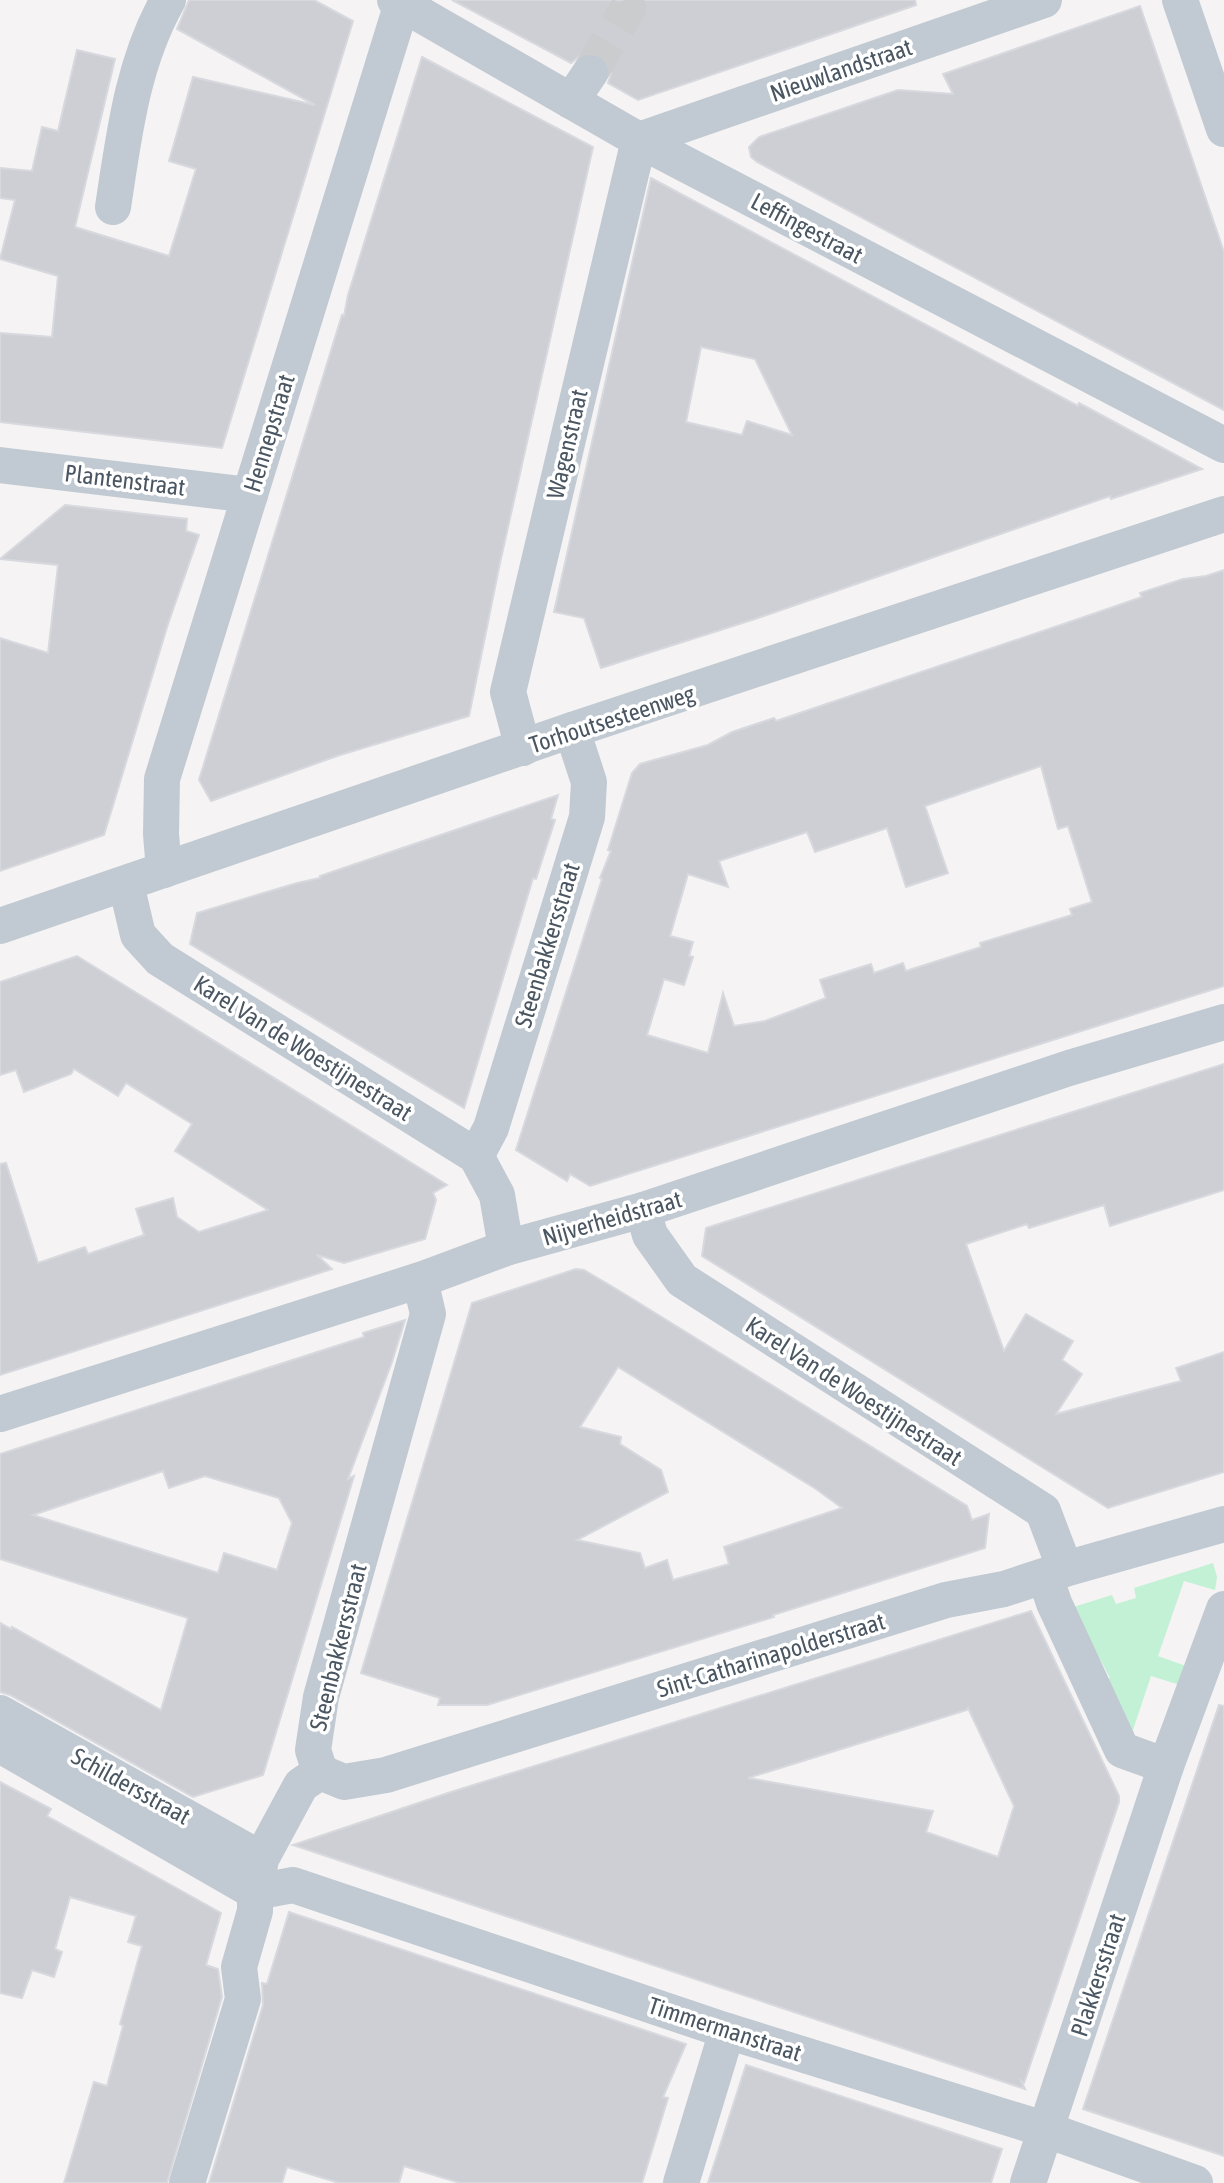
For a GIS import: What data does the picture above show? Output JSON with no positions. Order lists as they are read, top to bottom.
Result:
{
  "streets": {
    "street": [
      "Nieuwlandstraat",
      "Leffingestraat",
      "Hennepstraat",
      "Wagenstraat",
      "Plantenstraat",
      "Torhoutsesteenweg",
      "Steenbakkersstraat",
      "Karel Van de Woestijnestraat",
      "Nijverheidstraat",
      "Sint-Catharinapolderstraat",
      "Schildersstraat",
      "Plakkersstraat",
      "Timmermanstraat"
    ]
  },
  "crossings": [
    ["Nieuwlandstraat", "Leffingestraat"],
    ["Nieuwlandstraat", "Wagenstraat"],
    ["Leffingestraat", "Hennepstraat"],
    ["Leffingestraat", "Wagenstraat"],
    ["Hennepstraat", "Plantenstraat"],
    ["Hennepstraat", "Torhoutsesteenweg"],
    ["Wagenstraat", "Torhoutsesteenweg"],
    ["Torhoutsesteenweg", "Steenbakkersstraat"],
    ["Torhoutsesteenweg", "Karel Van de Woestijnestraat"],
    ["Steenbakkersstraat", "Karel Van de Woestijnestraat"],
    ["Steenbakkersstraat", "Nijverheidstraat"],
    ["Steenbakkersstraat", "Sint-Catharinapolderstraat"],
    ["Karel Van de Woestijnestraat", "Nijverheidstraat"],
    ["Karel Van de Woestijnestraat", "Sint-Catharinapolderstraat"],
    ["Schildersstraat", "Timmermanstraat"],
    ["Plakkersstraat", "Timmermanstraat"]
  ]
}
